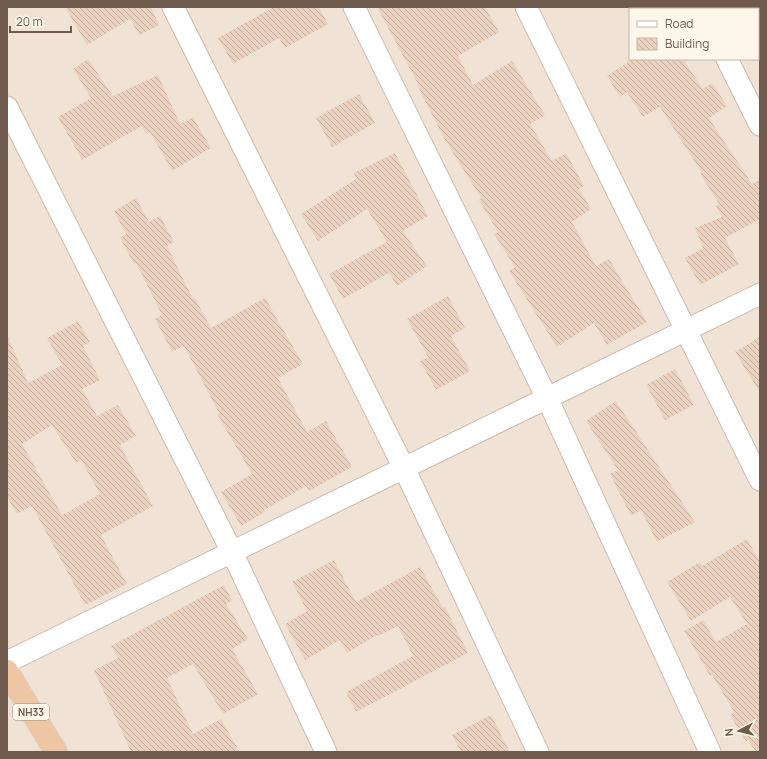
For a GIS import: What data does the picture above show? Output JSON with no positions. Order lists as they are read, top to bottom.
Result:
{
  "streets": {
    "highway": ["NH33"]
  },
  "legend": ["Road", "Building"],
  "scale_bar": "20 m",
  "north": "left"
}
